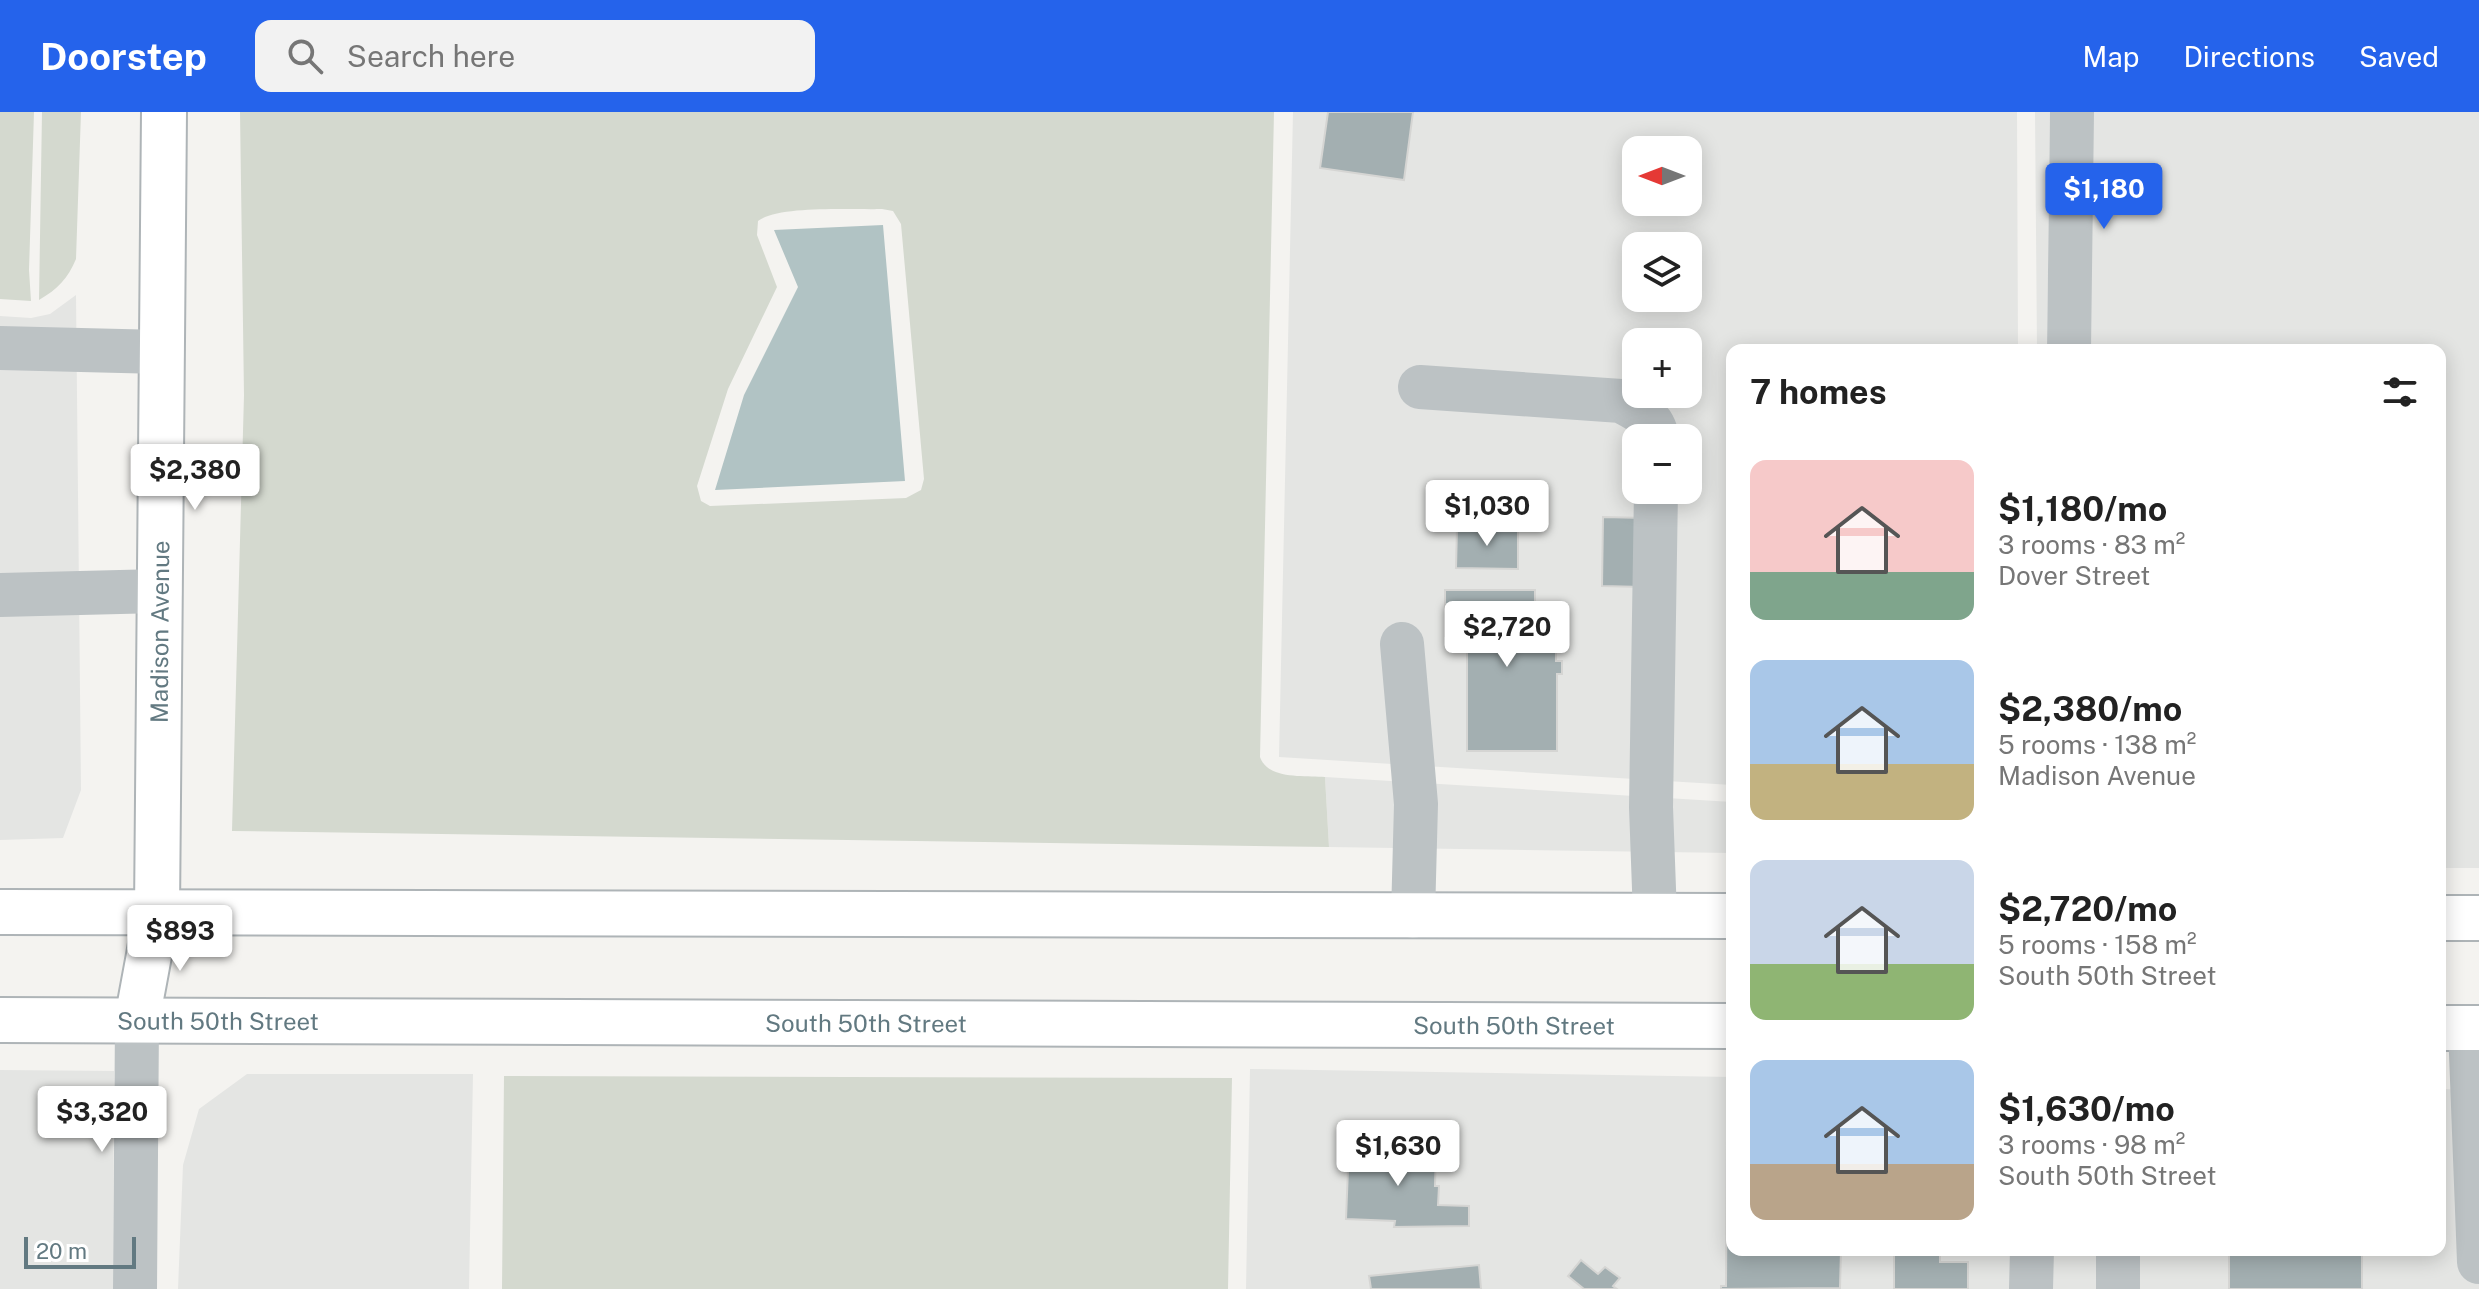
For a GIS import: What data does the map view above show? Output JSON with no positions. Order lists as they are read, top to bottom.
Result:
{
  "streets": {
    "main road": ["Madison Avenue", "South 50th Street"]
  },
  "crossings": [
    ["Madison Avenue", "South 50th Street"]
  ],
  "scale_bar": "20 m",
  "north": "left",
  "page": {
    "header": "Doorstep",
    "search": "Search here",
    "nav": ["Map", "Directions", "Saved"],
    "map_buttons": ["+", "−"],
    "price": [
      "$1,180",
      "$2,380",
      "$1,030",
      "$2,720",
      "$893",
      "$3,320",
      "$1,630"
    ],
    "heading": "7 homes",
    "list": [
      {
        "name": "$1,180/mo",
        "note": "3 rooms · 83 m² · Dover Street"
      },
      {
        "name": "$2,380/mo",
        "note": "5 rooms · 138 m² · Madison Avenue"
      },
      {
        "name": "$2,720/mo",
        "note": "5 rooms · 158 m² · South 50th Street"
      },
      {
        "name": "$1,630/mo",
        "note": "3 rooms · 98 m² · South 50th Street"
      }
    ],
    "scale": "20 m"
  }
}
